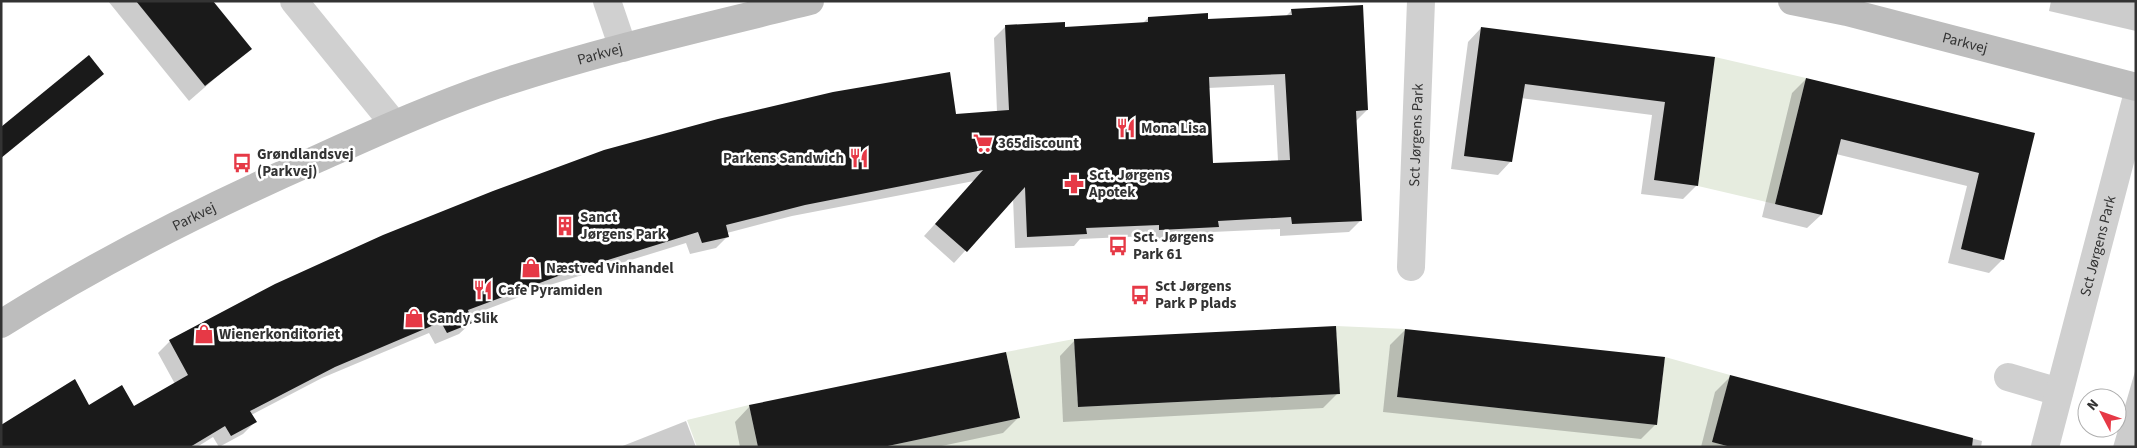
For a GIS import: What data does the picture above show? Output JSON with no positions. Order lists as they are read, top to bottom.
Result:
{
  "streets": {
    "street": ["Parkvej", "Sct Jørgens Park"]
  },
  "places": {
    "restaurant": ["Mona Lisa", "Parkens Sandwich", "Cafe Pyramiden"],
    "supermarket": ["365discount"],
    "bus stop": ["Grøndlandsvej (Parkvej)", "Sct. Jørgens Park 61", "Sct Jørgens Park P plads"],
    "pharmacy": ["Sct. Jørgens Apotek"],
    "building": ["Sanct Jørgens Park"],
    "shop": ["Næstved Vinhandel", "Sandy Slik", "Wienerkonditoriet"]
  },
  "north": "top left"
}
